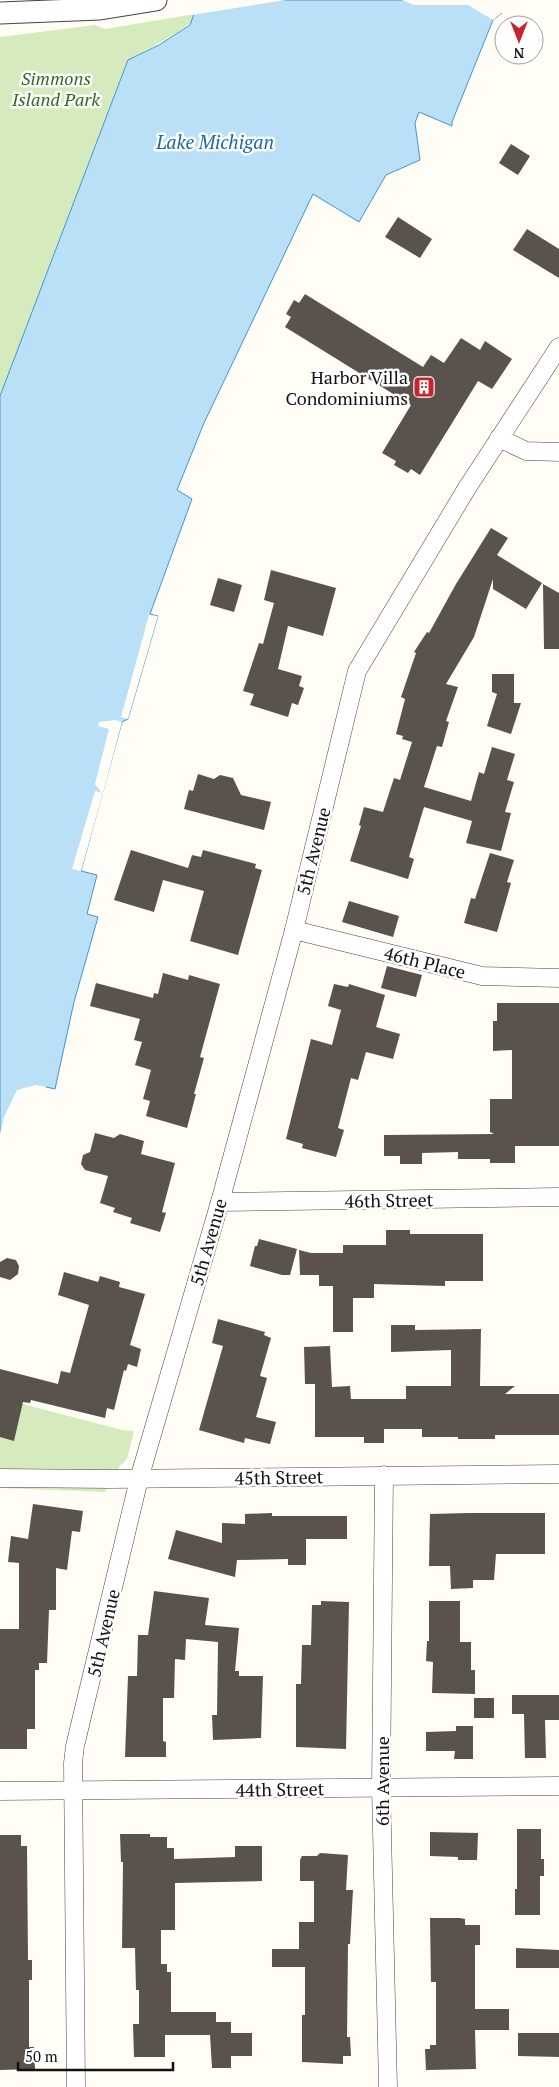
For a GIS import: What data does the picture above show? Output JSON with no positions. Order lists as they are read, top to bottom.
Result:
{
  "streets": {
    "street": [
      "5th Avenue",
      "46th Place",
      "46th Street",
      "45th Street",
      "6th Avenue",
      "44th Street"
    ]
  },
  "crossings": [
    ["5th Avenue", "46th Place"],
    ["5th Avenue", "46th Street"],
    ["5th Avenue", "45th Street"],
    ["5th Avenue", "44th Street"],
    ["45th Street", "6th Avenue"],
    ["6th Avenue", "44th Street"]
  ],
  "water": ["Lake Michigan"],
  "parks": ["Simmons Island Park"],
  "places": {
    "building": ["Harbor Villa Condominiums"]
  },
  "scale_bar": "50 m",
  "north": "bottom"
}
